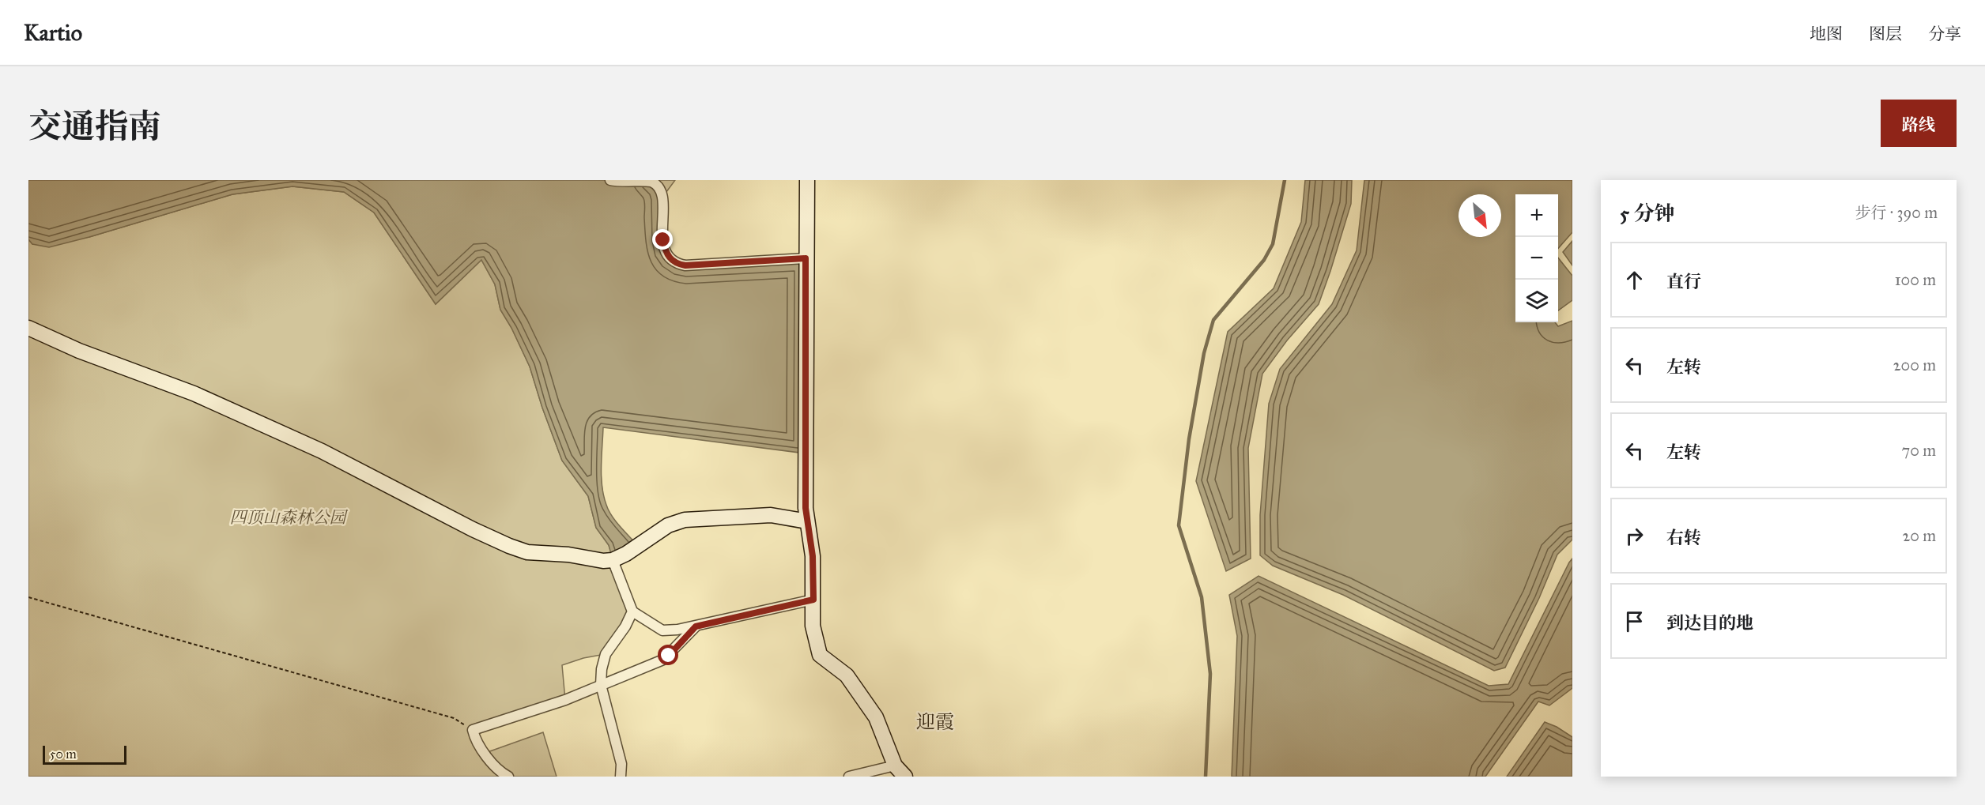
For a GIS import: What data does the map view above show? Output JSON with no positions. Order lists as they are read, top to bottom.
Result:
{
  "districts": ["迎霞"],
  "parks": ["四顶山森林公园"],
  "scale_bar": "50 m",
  "north": "bottom right",
  "page": {
    "header": "Kartio",
    "nav": ["地图", "图层", "分享"],
    "title": "交通指南",
    "buttons": "路线",
    "heading": ["5 分钟", "步行 · 390 m"],
    "map_buttons": ["+", "−"],
    "list": [
      ["直行", "100 m"],
      ["左转", "200 m"],
      ["左转", "70 m"],
      ["右转", "20 m"],
      "到达目的地"
    ],
    "scale": "50 m"
  }
}
